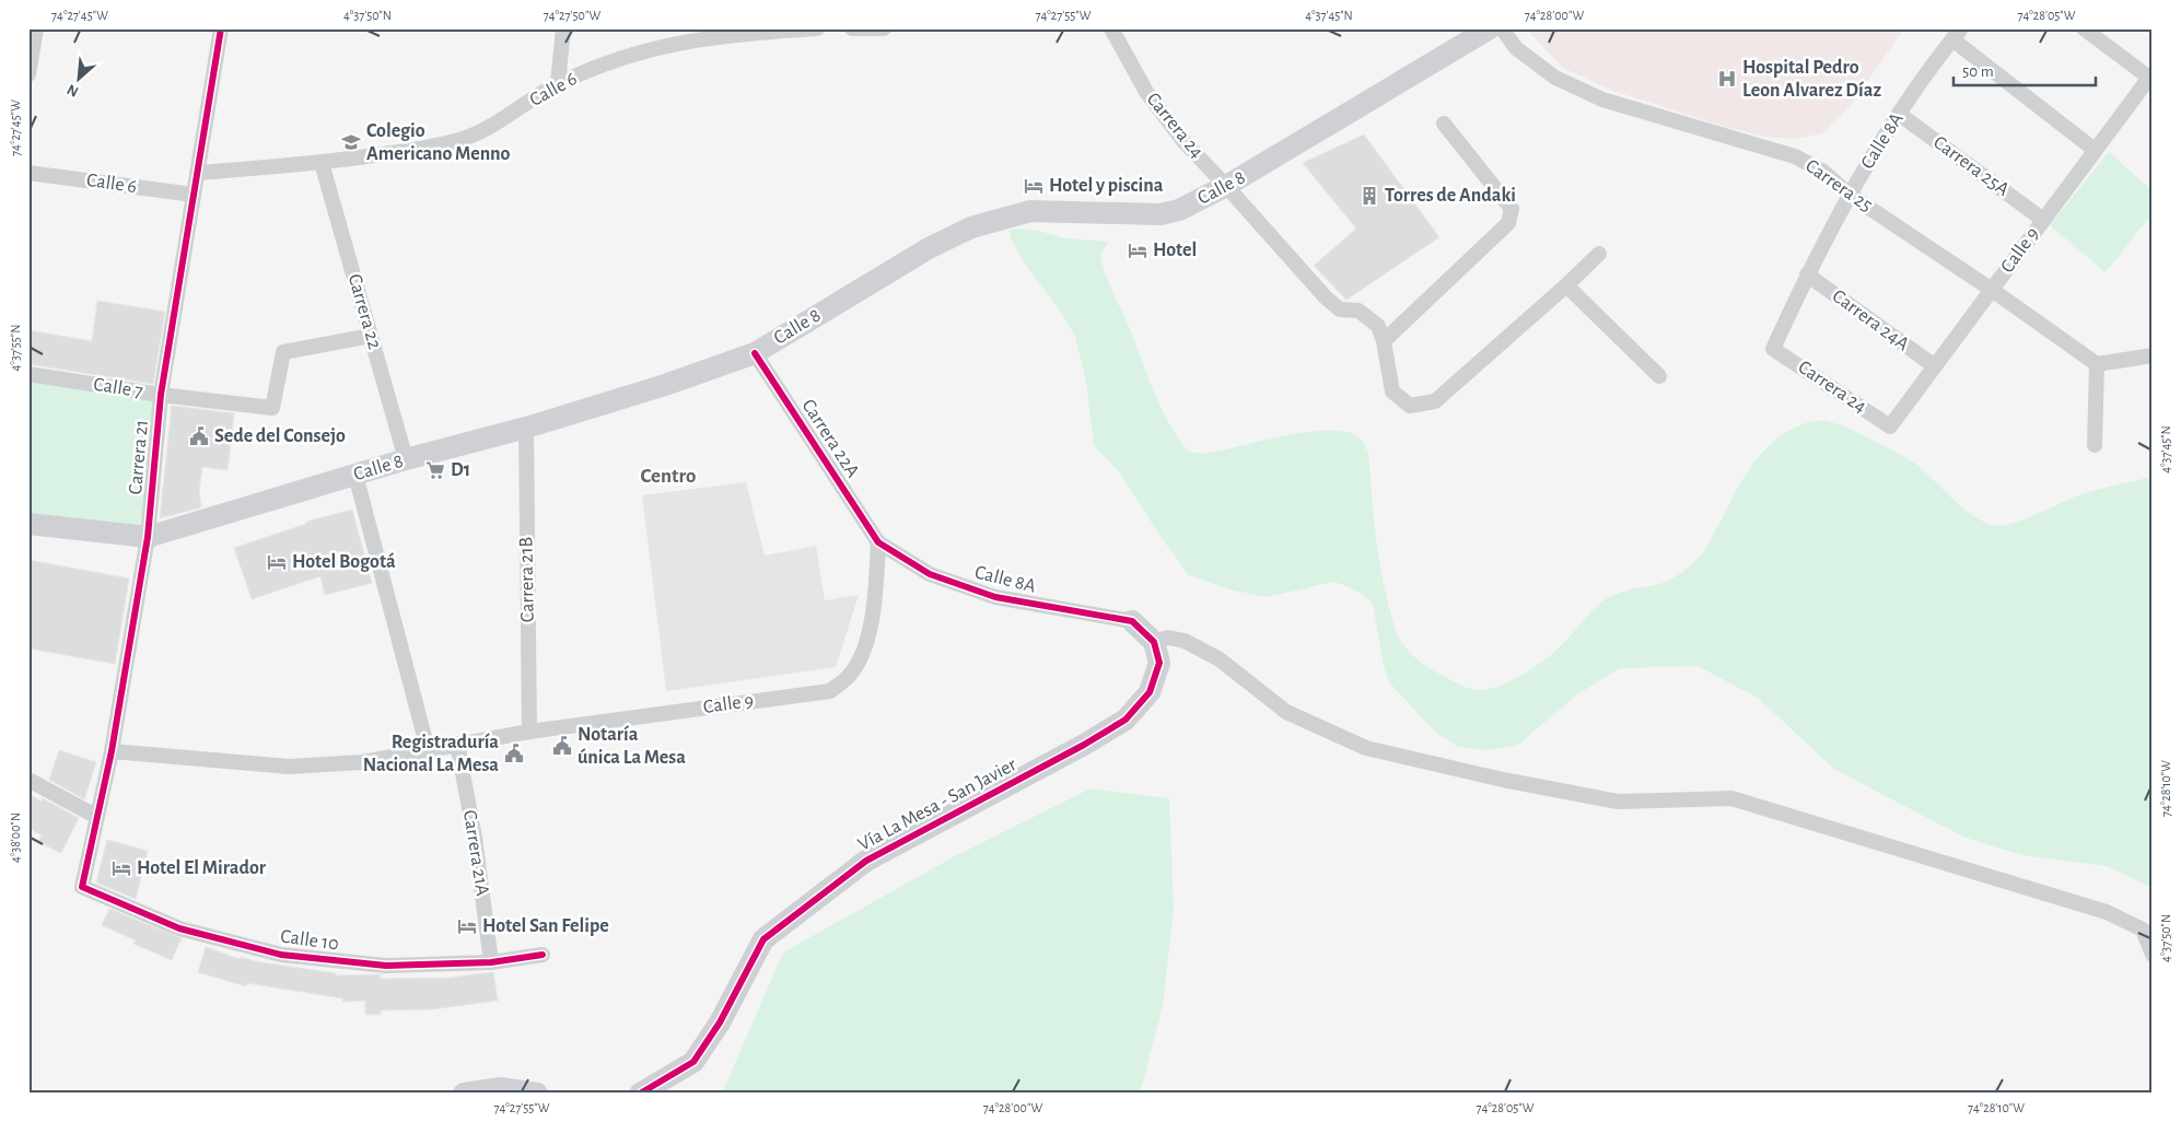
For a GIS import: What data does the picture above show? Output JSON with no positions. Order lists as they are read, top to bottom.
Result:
{
  "streets": {
    "main road": ["Calle 8", "Vía La Mesa - San Javier"],
    "street": [
      "Calle 6",
      "Carrera 24",
      "Calle 8A",
      "Carrera 25A",
      "Carrera 25",
      "Calle 9",
      "Carrera 22",
      "Carrera 24A",
      "Calle 7",
      "Carrera 22A",
      "Carrera 21",
      "Carrera 21B",
      "Carrera 21A",
      "Calle 10"
    ]
  },
  "crossings": [
    ["Calle 6", "Carrera 22"],
    ["Calle 6", "Carrera 21"],
    ["Carrera 24", "Calle 8A"],
    ["Carrera 24", "Calle 8"],
    ["Carrera 24", "Calle 9"],
    ["Calle 8A", "Carrera 25A"],
    ["Calle 8A", "Carrera 25"],
    ["Calle 8A", "Calle 9"],
    ["Calle 8A", "Carrera 24A"],
    ["Calle 8A", "Carrera 22A"],
    ["Carrera 25A", "Calle 9"],
    ["Carrera 25", "Calle 9"],
    ["Calle 8", "Carrera 22"],
    ["Calle 8", "Carrera 22A"],
    ["Calle 8", "Carrera 21"],
    ["Calle 8", "Carrera 21B"],
    ["Calle 9", "Carrera 24A"],
    ["Calle 9", "Carrera 22A"],
    ["Calle 9", "Carrera 21"],
    ["Calle 9", "Carrera 21B"],
    ["Calle 9", "Carrera 21A"],
    ["Carrera 22", "Calle 7"],
    ["Calle 7", "Carrera 21"],
    ["Carrera 21", "Calle 10"],
    ["Carrera 21A", "Calle 10"]
  ],
  "districts": ["Centro"],
  "places": {
    "hospital": ["Hospital Pedro Leon Alvarez Díaz"],
    "school or university": ["Colegio Americano Menno"],
    "hotel": [
      "Hotel y piscina",
      "Hotel",
      "Hotel Bogotá",
      "Hotel El Mirador",
      "Hotel San Felipe"
    ],
    "building": ["Torres de Andaki"],
    "public building": ["Sede del Consejo", "Notaría única La Mesa", "Registraduría Nacional La Mesa"],
    "supermarket": ["D1"]
  },
  "scale_bar": "50 m",
  "north": "bottom left",
  "coordinates": [
    "74°27'45\"W",
    "4°37'50\"N",
    "74°27'50\"W",
    "74°27'55\"W",
    "4°37'45\"N",
    "74°28'00\"W",
    "74°28'05\"W",
    "4°37'55\"N",
    "74°28'10\"W",
    "4°38'00\"N"
  ]
}
